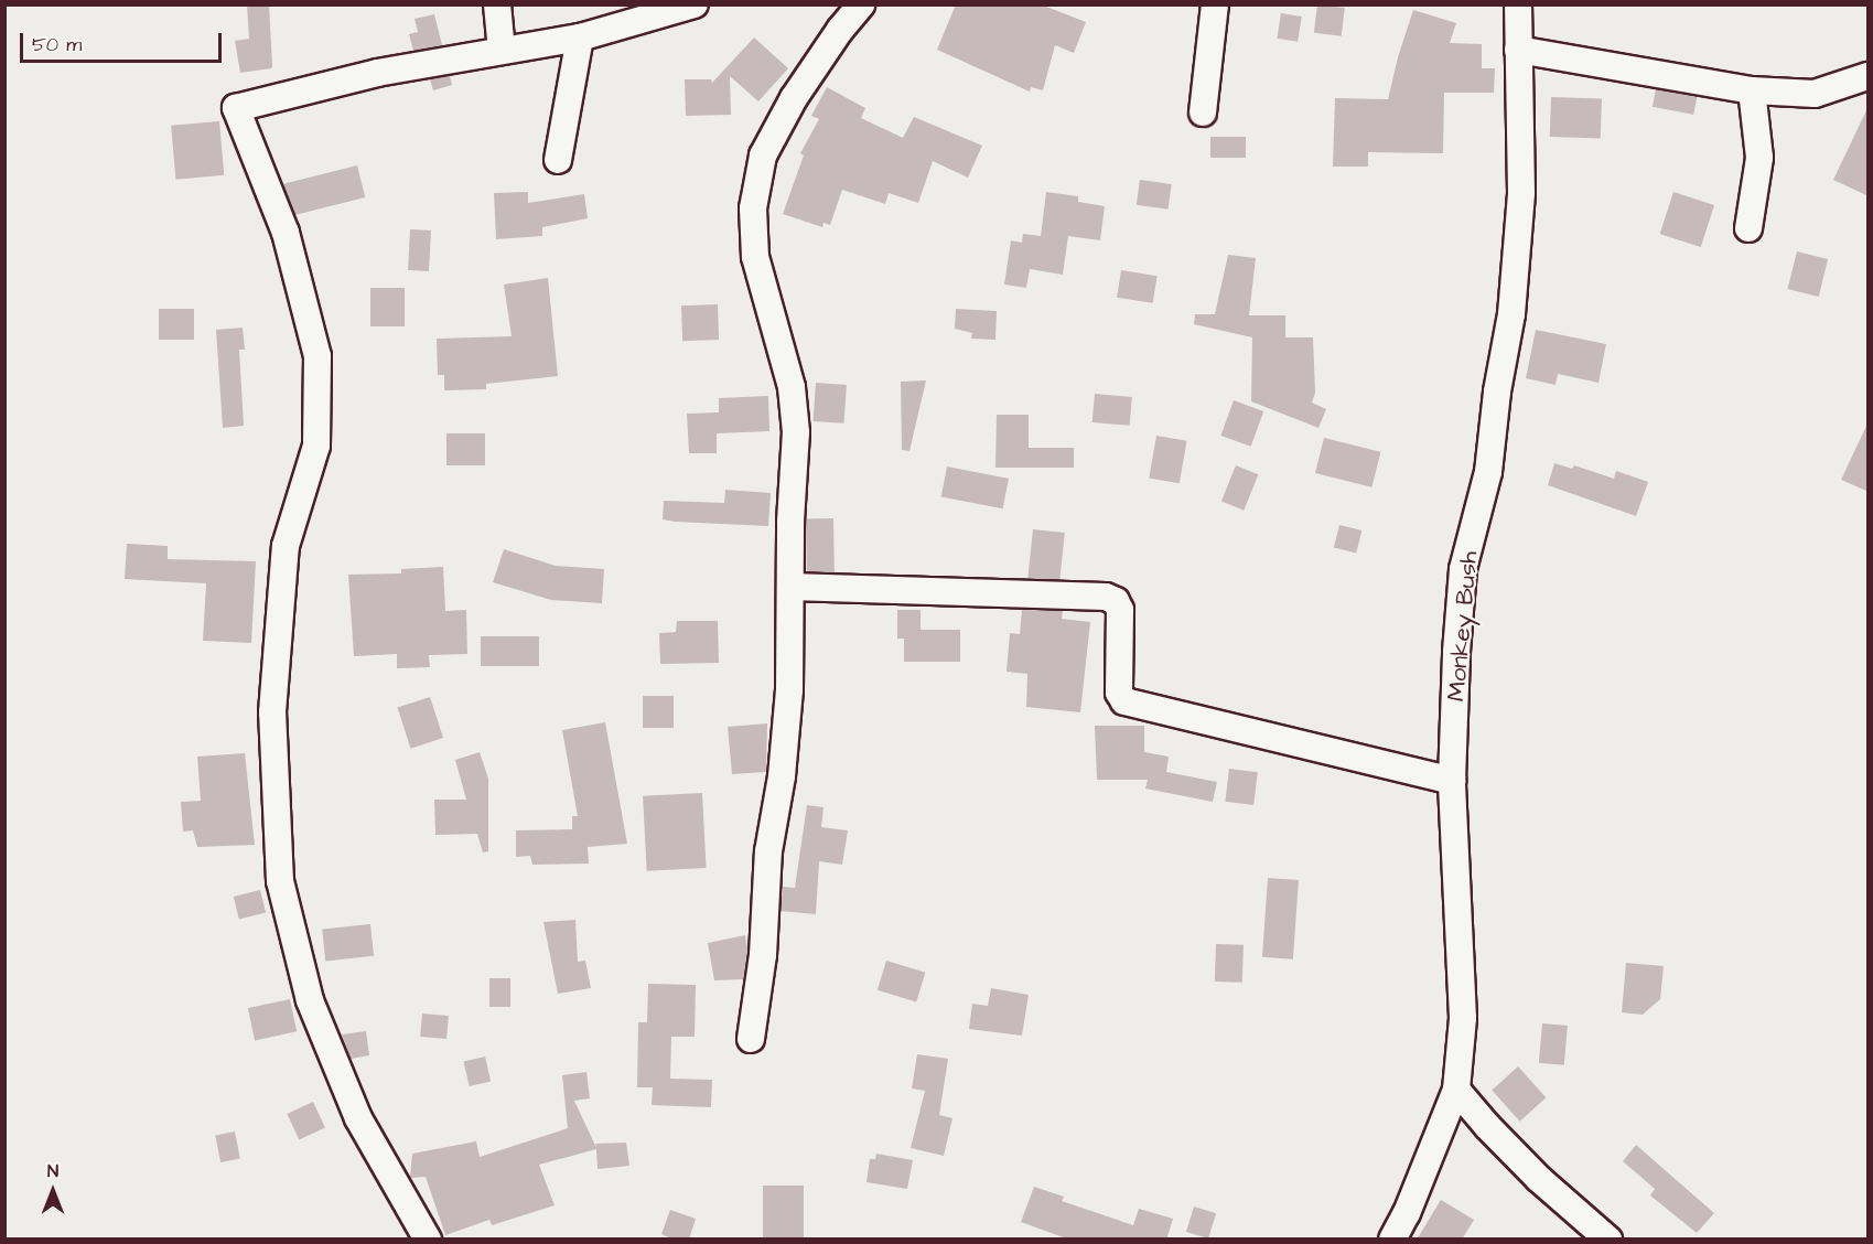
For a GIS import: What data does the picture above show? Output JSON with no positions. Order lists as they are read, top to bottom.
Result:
{
  "streets": {
    "street": ["Monkey Bush"]
  },
  "scale_bar": "50 m",
  "north": "top"
}
